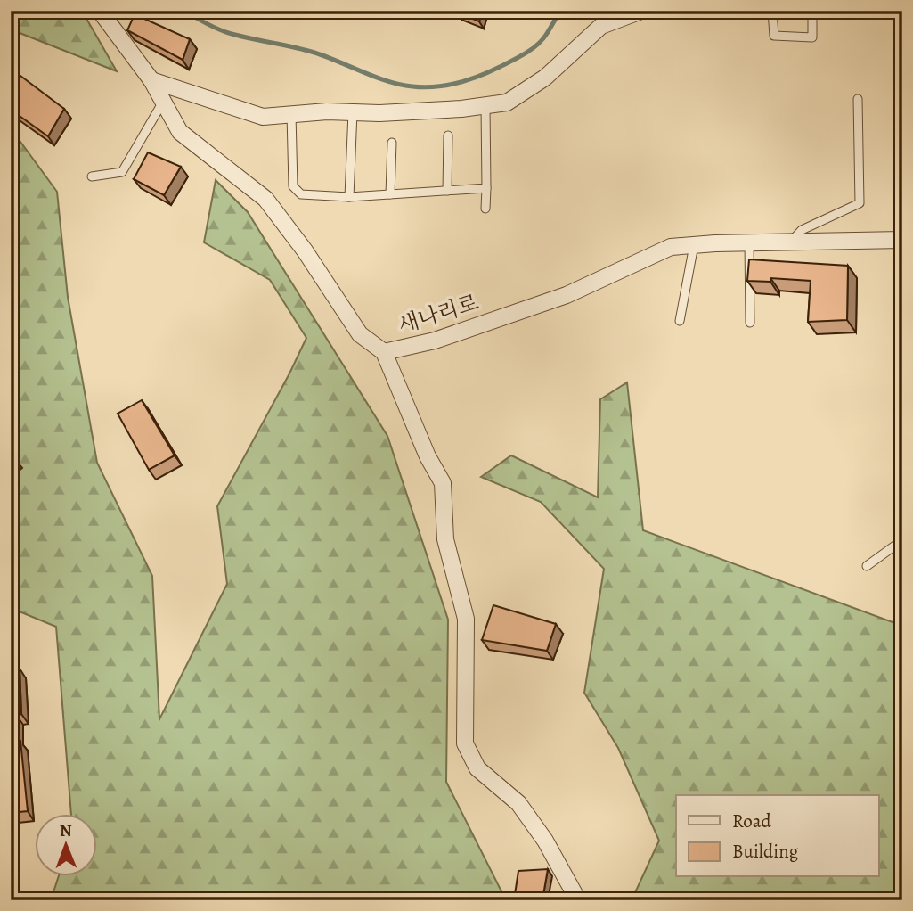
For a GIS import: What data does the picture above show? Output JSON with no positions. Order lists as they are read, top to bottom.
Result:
{
  "streets": {
    "street": ["새나리로"]
  },
  "legend": ["Road", "Building"],
  "north": "top"
}
